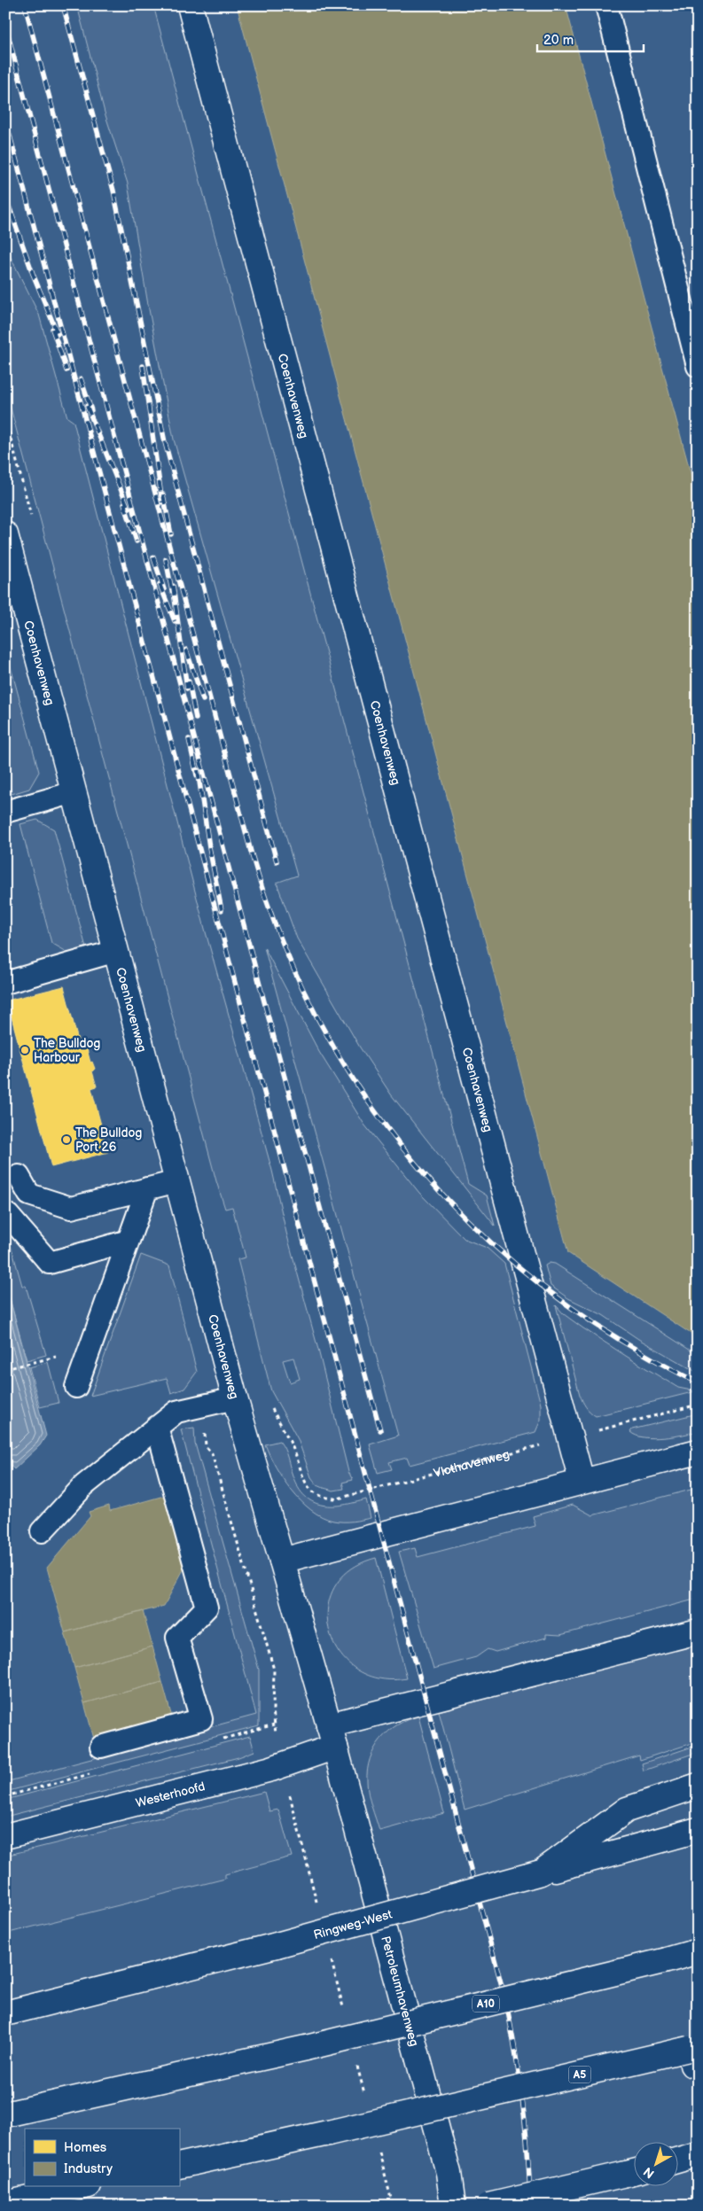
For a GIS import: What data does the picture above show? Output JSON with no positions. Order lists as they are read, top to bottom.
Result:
{
  "streets": {
    "main road": [
      "Coenhavenweg",
      "Westerhoofd",
      "Ringweg-West",
      "Petroleumhavenweg",
      "A10",
      "A5"
    ],
    "path": ["Vlothavenweg"]
  },
  "crossings": [
    ["Coenhavenweg", "Vlothavenweg"],
    ["Coenhavenweg", "Westerhoofd"],
    ["Coenhavenweg", "Petroleumhavenweg"],
    ["Westerhoofd", "Petroleumhavenweg"]
  ],
  "places": ["The Bulldog Harbour", "The Bulldog Port 26"],
  "legend": ["Homes", "Industry"],
  "scale_bar": "20 m",
  "north": "bottom left"
}
